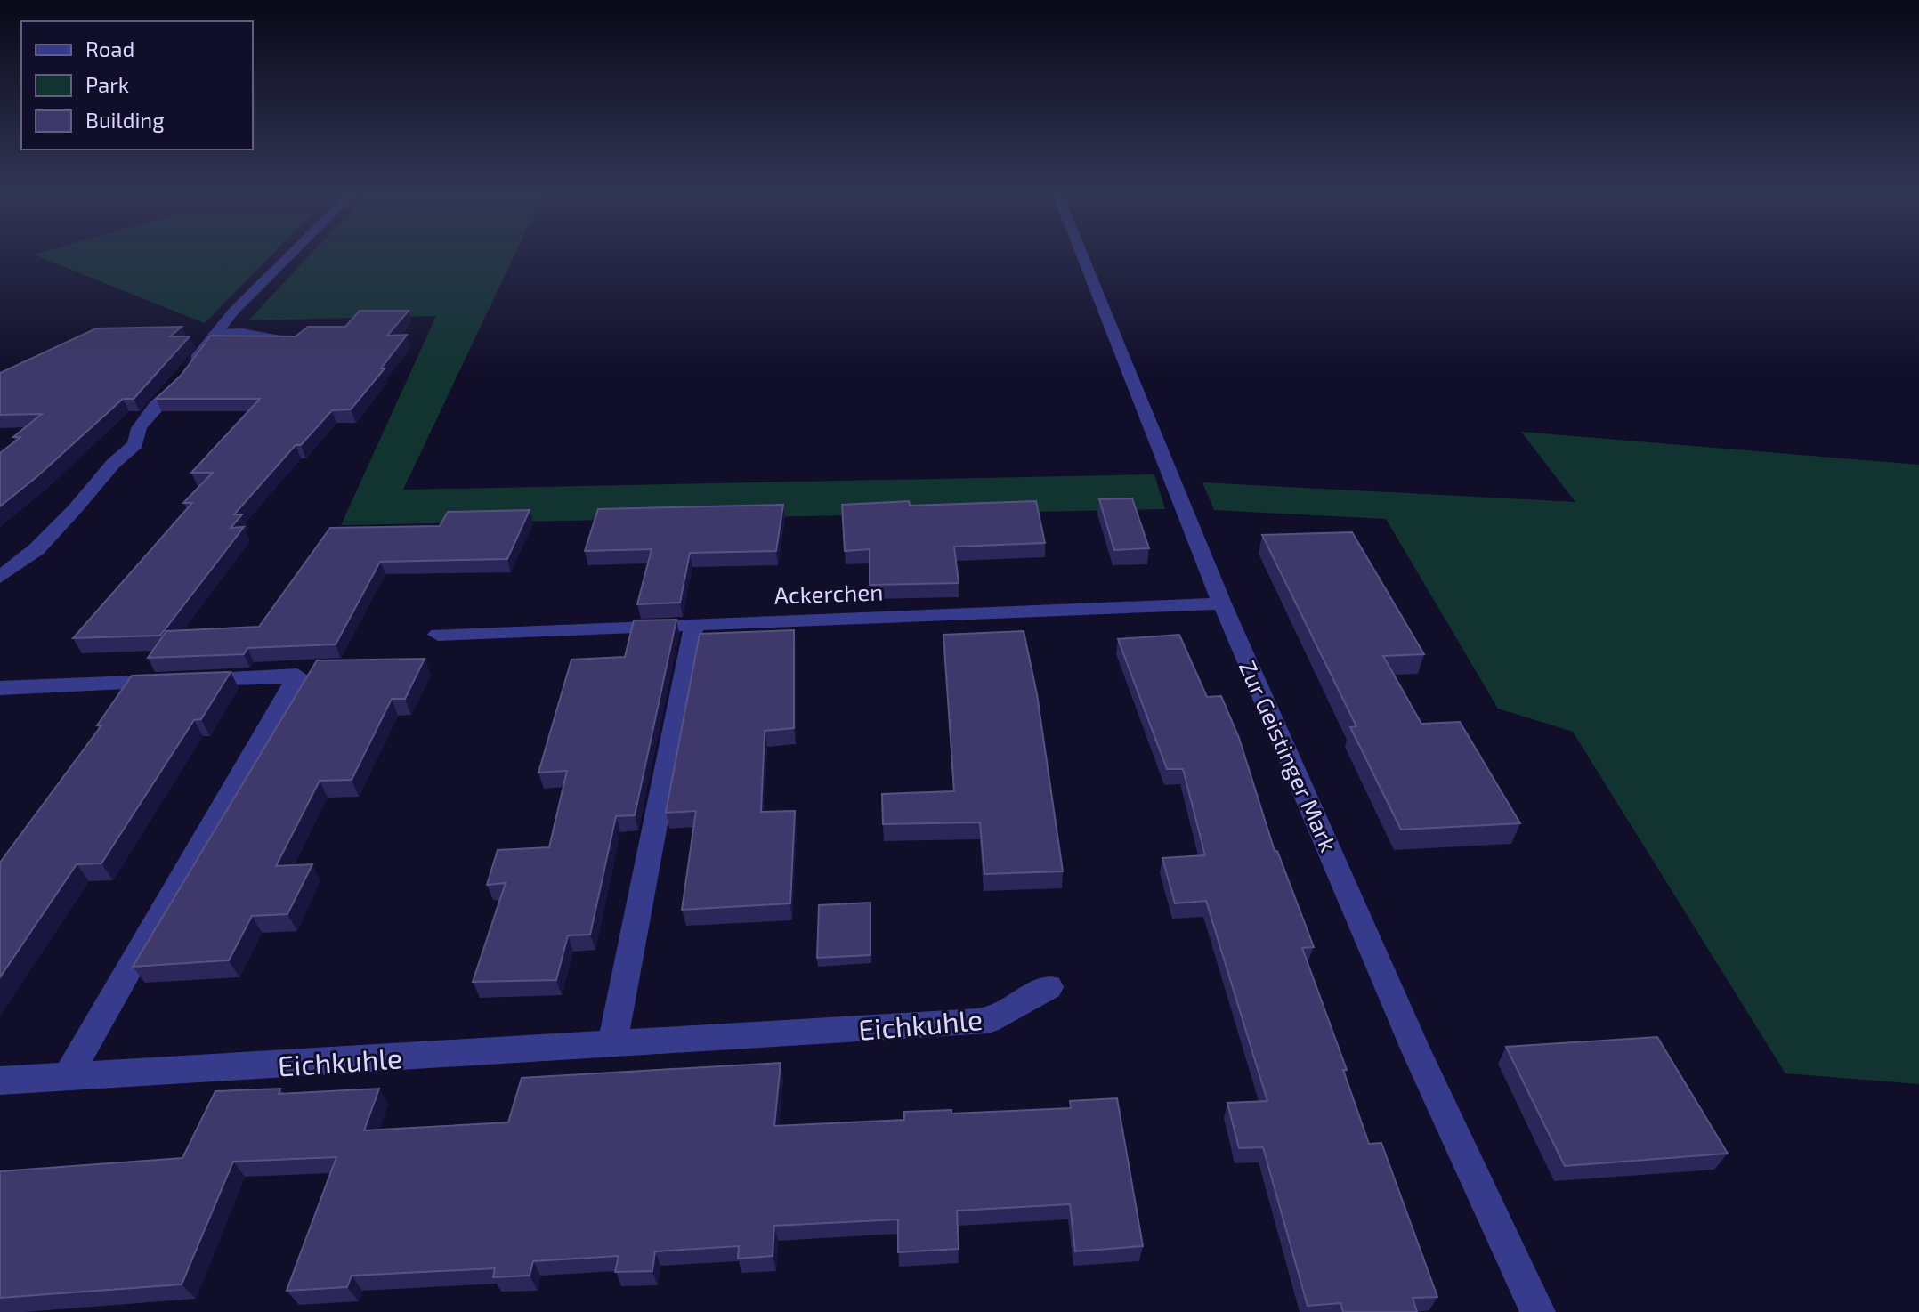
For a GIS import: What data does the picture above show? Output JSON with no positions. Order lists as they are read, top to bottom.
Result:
{
  "streets": {
    "street": ["Ackerchen", "Zur Geistinger Mark", "Eichkuhle"]
  },
  "crossings": [
    ["Ackerchen", "Zur Geistinger Mark"]
  ],
  "legend": ["Road", "Park", "Building"]
}
